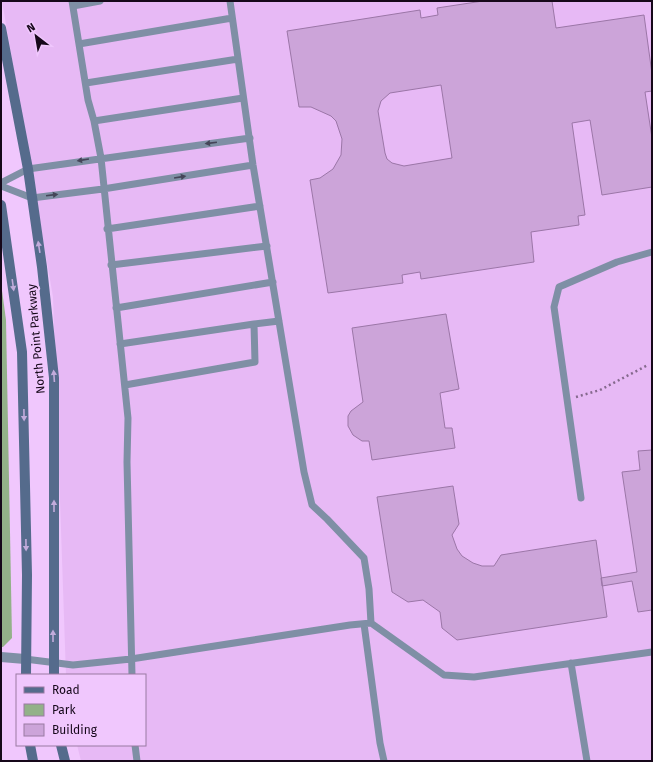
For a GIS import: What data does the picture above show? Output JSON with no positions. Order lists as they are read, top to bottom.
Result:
{
  "streets": {
    "street": ["North Point Parkway"]
  },
  "legend": ["Road", "Park", "Building"],
  "north": "top left"
}
